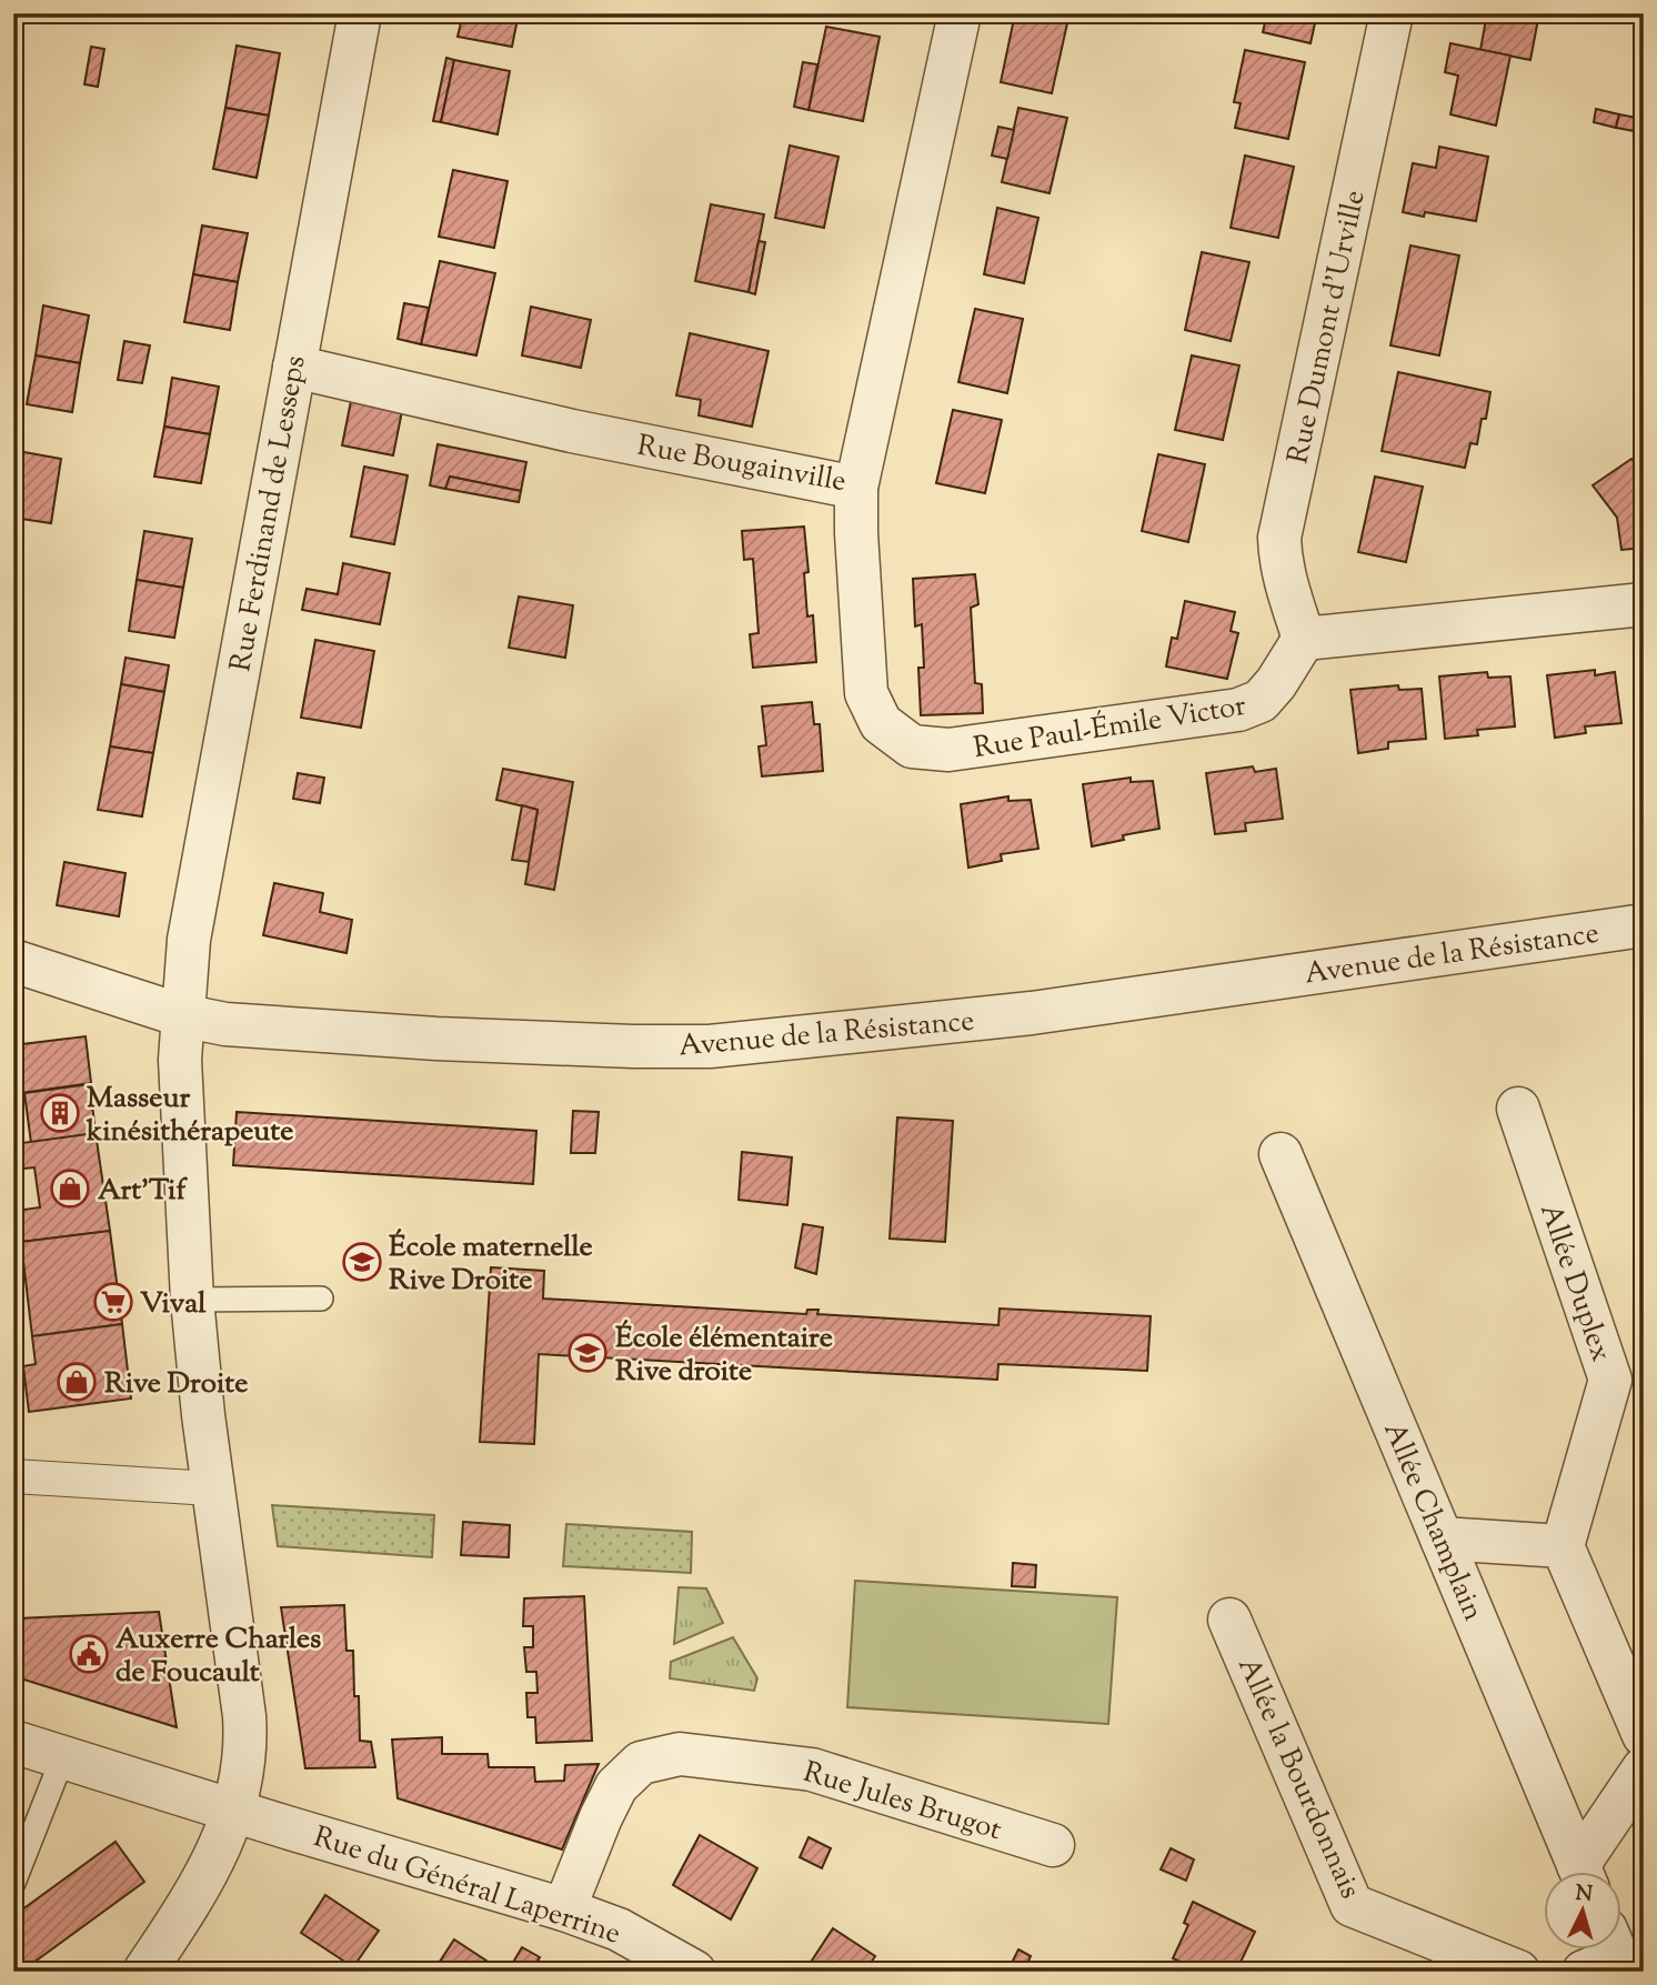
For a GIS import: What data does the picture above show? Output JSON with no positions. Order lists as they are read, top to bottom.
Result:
{
  "streets": {
    "street": [
      "Rue Dumont d'Urville",
      "Rue Bougainville",
      "Rue Ferdinand de Lesseps",
      "Rue Paul-Émile Victor",
      "Avenue de la Résistance",
      "Allée Duplex",
      "Allée Champlain",
      "Allée la Bourdonnais",
      "Rue Jules Brugot",
      "Rue du Général Laperrine"
    ]
  },
  "crossings": [
    ["Rue Dumont d'Urville", "Rue Paul-Émile Victor"],
    ["Rue Bougainville", "Rue Ferdinand de Lesseps"],
    ["Rue Bougainville", "Rue Paul-Émile Victor"],
    ["Rue Ferdinand de Lesseps", "Avenue de la Résistance"],
    ["Rue Ferdinand de Lesseps", "Rue du Général Laperrine"],
    ["Rue Jules Brugot", "Rue du Général Laperrine"]
  ],
  "places": {
    "building": ["Masseur kinésithérapeute"],
    "shop": ["Art'Tif", "Rive Droite"],
    "school or university": ["École maternelle Rive Droite", "École élémentaire Rive droite"],
    "supermarket": ["Vival"],
    "public building": ["Auxerre Charles de Foucault"]
  },
  "north": "top"
}
